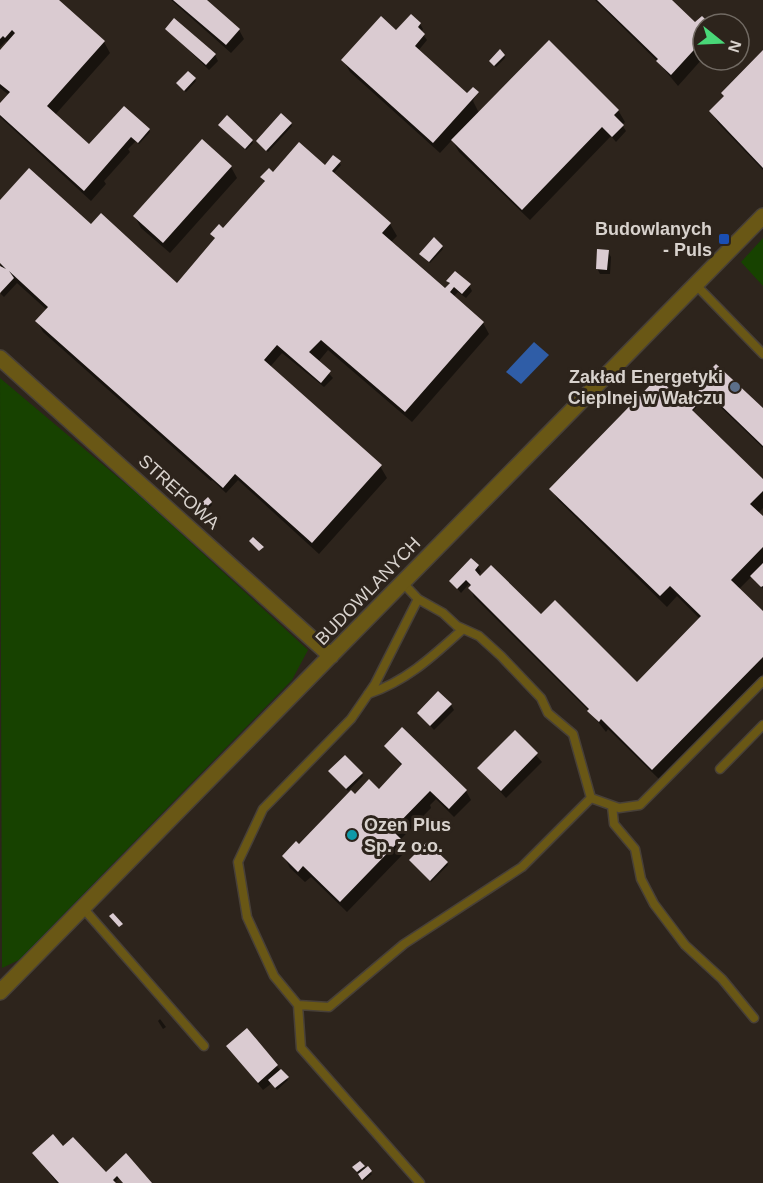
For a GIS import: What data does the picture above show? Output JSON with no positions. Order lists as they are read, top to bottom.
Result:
{
  "streets": {
    "street": ["STREFOWA", "BUDOWLANYCH"]
  },
  "crossings": [
    ["STREFOWA", "BUDOWLANYCH"]
  ],
  "places": {
    "transit": ["Budowlanych - Puls"],
    "other": ["Zakład Energetyki Cieplnej w Wałczu", "Ozen Plus Sp. z o.o."]
  },
  "north": "right"
}
